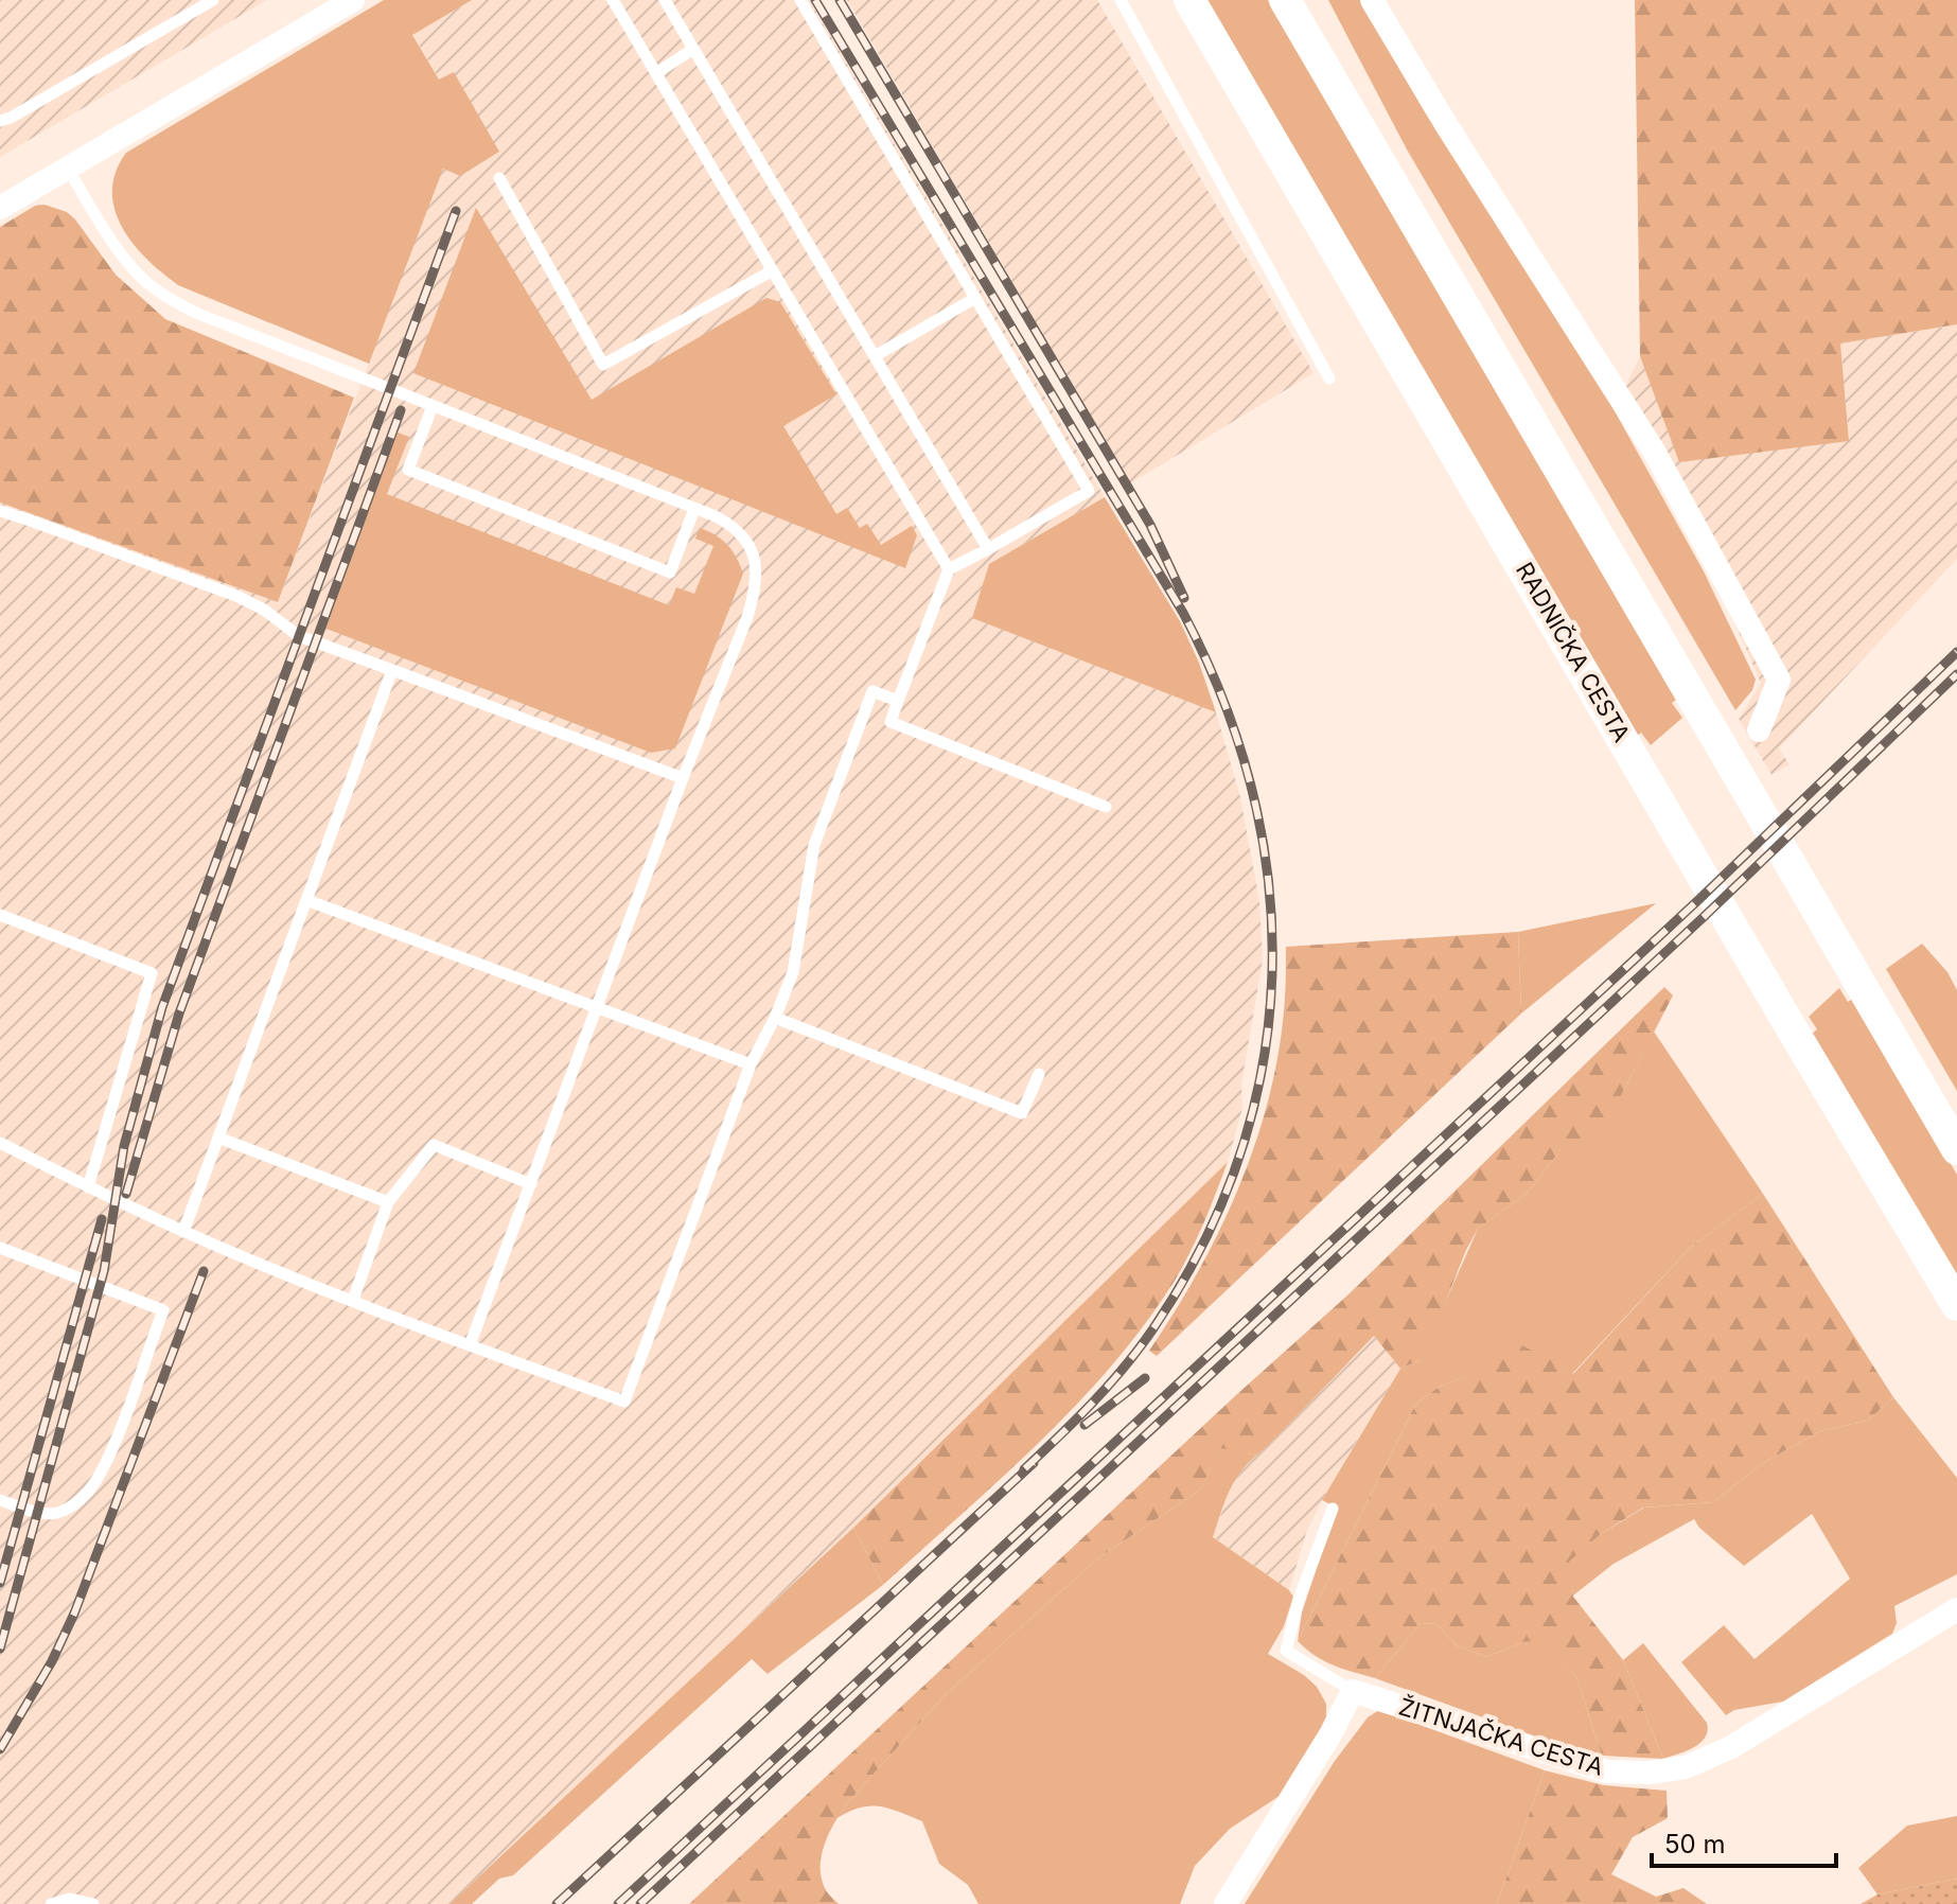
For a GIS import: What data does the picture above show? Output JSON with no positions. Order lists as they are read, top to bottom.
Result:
{
  "streets": {
    "main road": ["RADNIČKA CESTA"],
    "street": ["ŽITNJAČKA CESTA"]
  },
  "scale_bar": "50 m"
}
